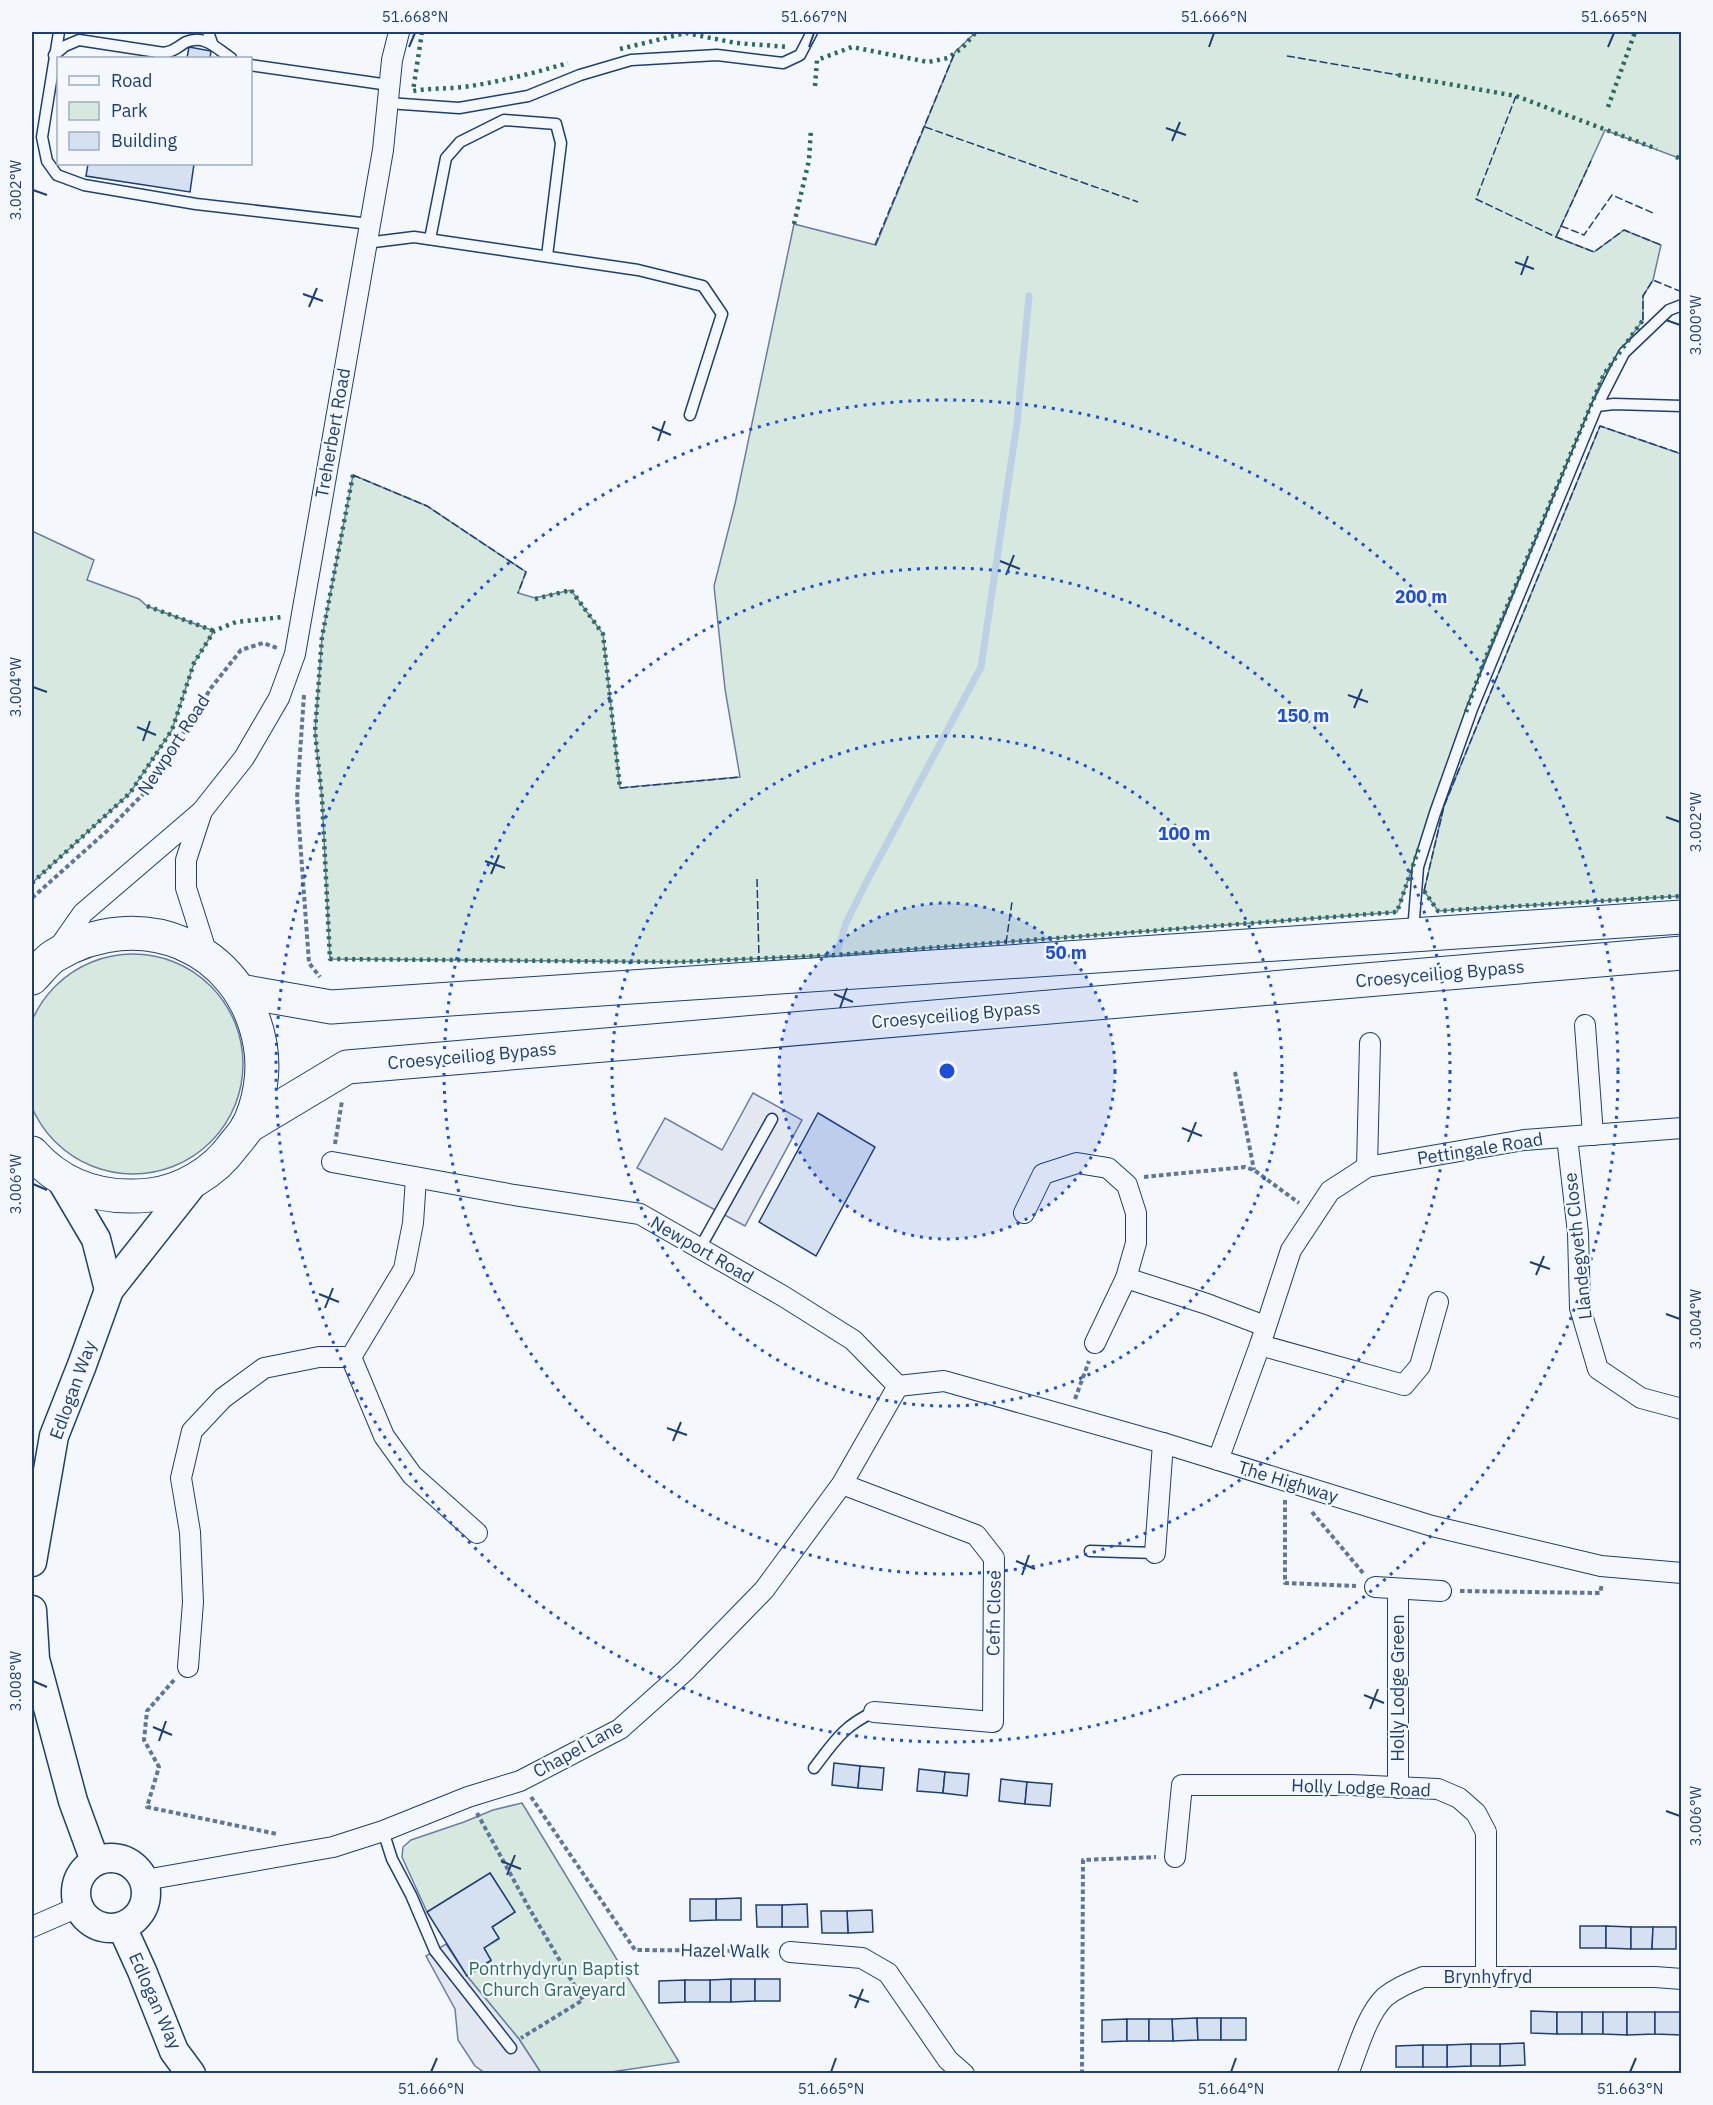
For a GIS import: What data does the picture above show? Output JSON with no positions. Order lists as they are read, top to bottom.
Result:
{
  "streets": {
    "highway": ["Croesyceiliog Bypass"],
    "street": [
      "Treherbert Road",
      "Newport Road",
      "Pettingale Road",
      "Llandegveth Close",
      "Edlogan Way",
      "The Highway",
      "Cefn Close",
      "Holly Lodge Green",
      "Chapel Lane",
      "Holly Lodge Road",
      "Hazel Walk",
      "Brynhyfryd"
    ]
  },
  "crossings": [
    ["Treherbert Road", "Newport Road"],
    ["Newport Road", "The Highway"],
    ["Newport Road", "Chapel Lane"],
    ["Pettingale Road", "Llandegveth Close"],
    ["Pettingale Road", "The Highway"],
    ["Edlogan Way", "Chapel Lane"],
    ["The Highway", "Chapel Lane"],
    ["Cefn Close", "Chapel Lane"],
    ["Holly Lodge Green", "Holly Lodge Road"],
    ["Chapel Lane", "Hazel Walk"],
    ["Holly Lodge Road", "Brynhyfryd"]
  ],
  "parks": ["Pontrhydyrun Baptist Church Graveyard"],
  "legend": ["Road", "Park", "Building"],
  "coordinates": [
    "51.668°N",
    "51.667°N",
    "51.666°N",
    "51.665°N",
    "3.002°W",
    "3.000°W",
    "3.004°W",
    "3.006°W",
    "3.008°W",
    "51.664°N",
    "51.663°N"
  ],
  "rings": [
    "200 m",
    "150 m",
    "100 m",
    "50 m"
  ]
}
